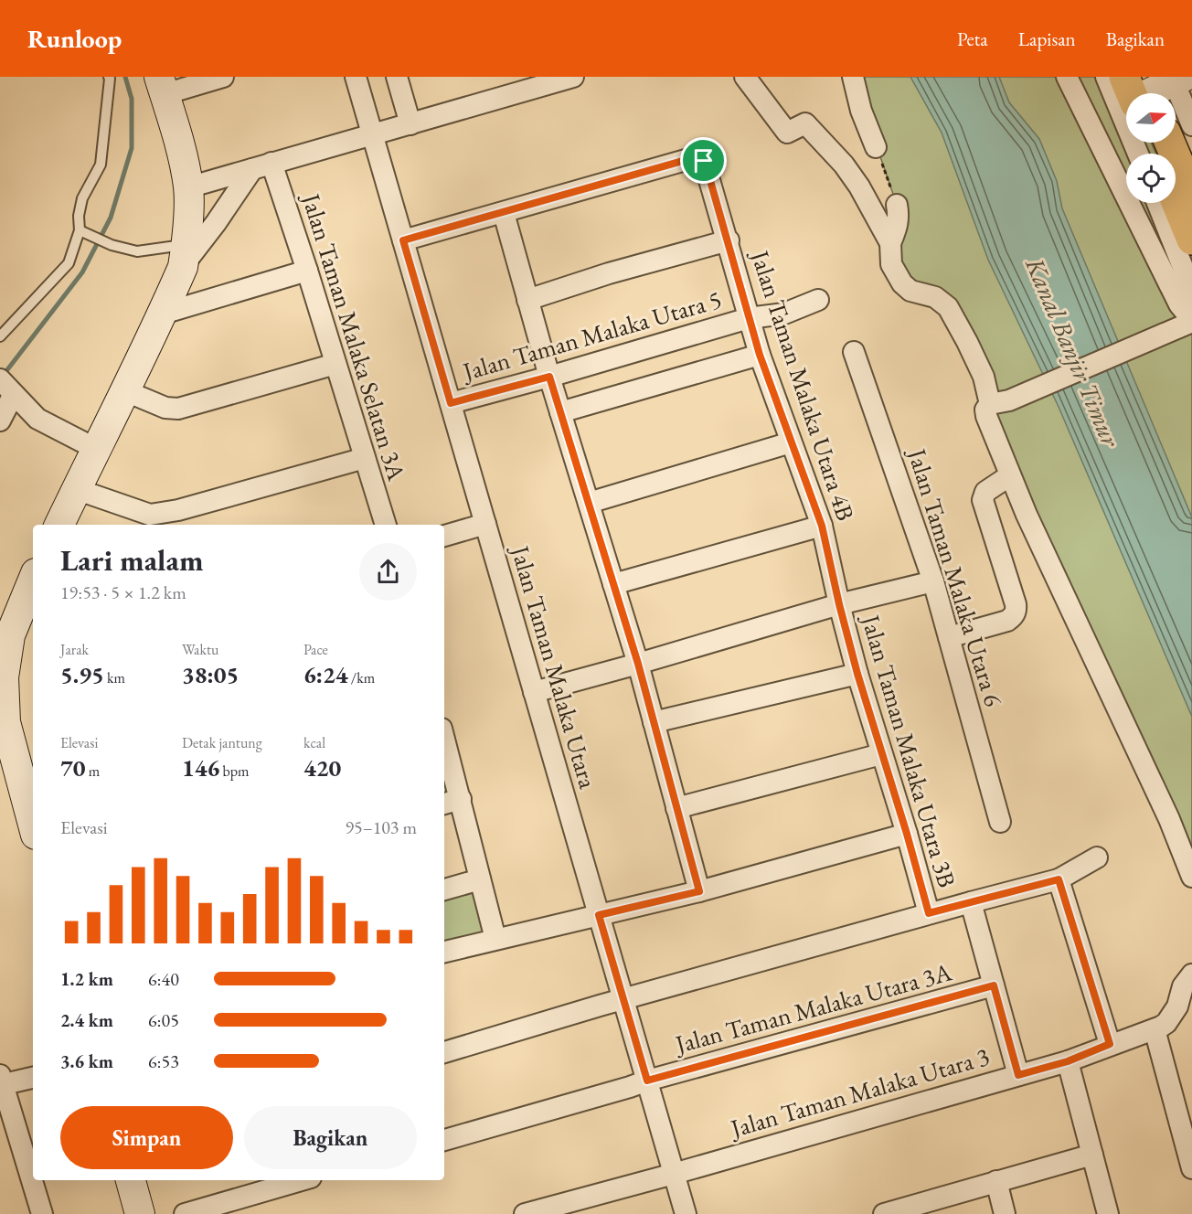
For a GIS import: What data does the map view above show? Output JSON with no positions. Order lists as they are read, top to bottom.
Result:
{
  "streets": {
    "street": [
      "Jalan Taman Malaka Utara 5",
      "Jalan Taman Malaka Selatan 3A",
      "Jalan Taman Malaka Utara 4B",
      "Jalan Taman Malaka Utara 6",
      "Jalan Taman Malaka Utara",
      "Jalan Taman Malaka Utara 3B",
      "Jalan Taman Malaka Utara 3A",
      "Jalan Taman Malaka Utara 3"
    ]
  },
  "crossings": [
    ["Jalan Taman Malaka Utara 5", "Jalan Taman Malaka Utara 4B"],
    ["Jalan Taman Malaka Utara 5", "Jalan Taman Malaka Utara"],
    ["Jalan Taman Malaka Utara 4B", "Jalan Taman Malaka Utara 3B"],
    ["Jalan Taman Malaka Utara", "Jalan Taman Malaka Utara 3A"],
    ["Jalan Taman Malaka Utara", "Jalan Taman Malaka Utara 3"]
  ],
  "water": ["Kanal Banjir Timur"],
  "north": "right",
  "page": {
    "header": "Runloop",
    "nav": ["Peta", "Lapisan", "Bagikan"],
    "heading": ["Lari malam", "19:53 · 5 × 1.2 km"],
    "stats": [
      ["Jarak", "5.95 km"],
      ["Waktu", "38:05"],
      ["Pace", "6:24 /km"],
      ["Elevasi", "70 m"],
      ["Detak jantung", "146 bpm"],
      ["kcal", "420"]
    ],
    "chart": ["Elevasi", "95–103 m"],
    "list": [
      {
        "name": "1.2 km",
        "note": "6:40"
      },
      {
        "name": "2.4 km",
        "note": "6:05"
      },
      {
        "name": "3.6 km",
        "note": "6:53"
      }
    ],
    "buttons": ["Simpan", "Bagikan"]
  }
}
